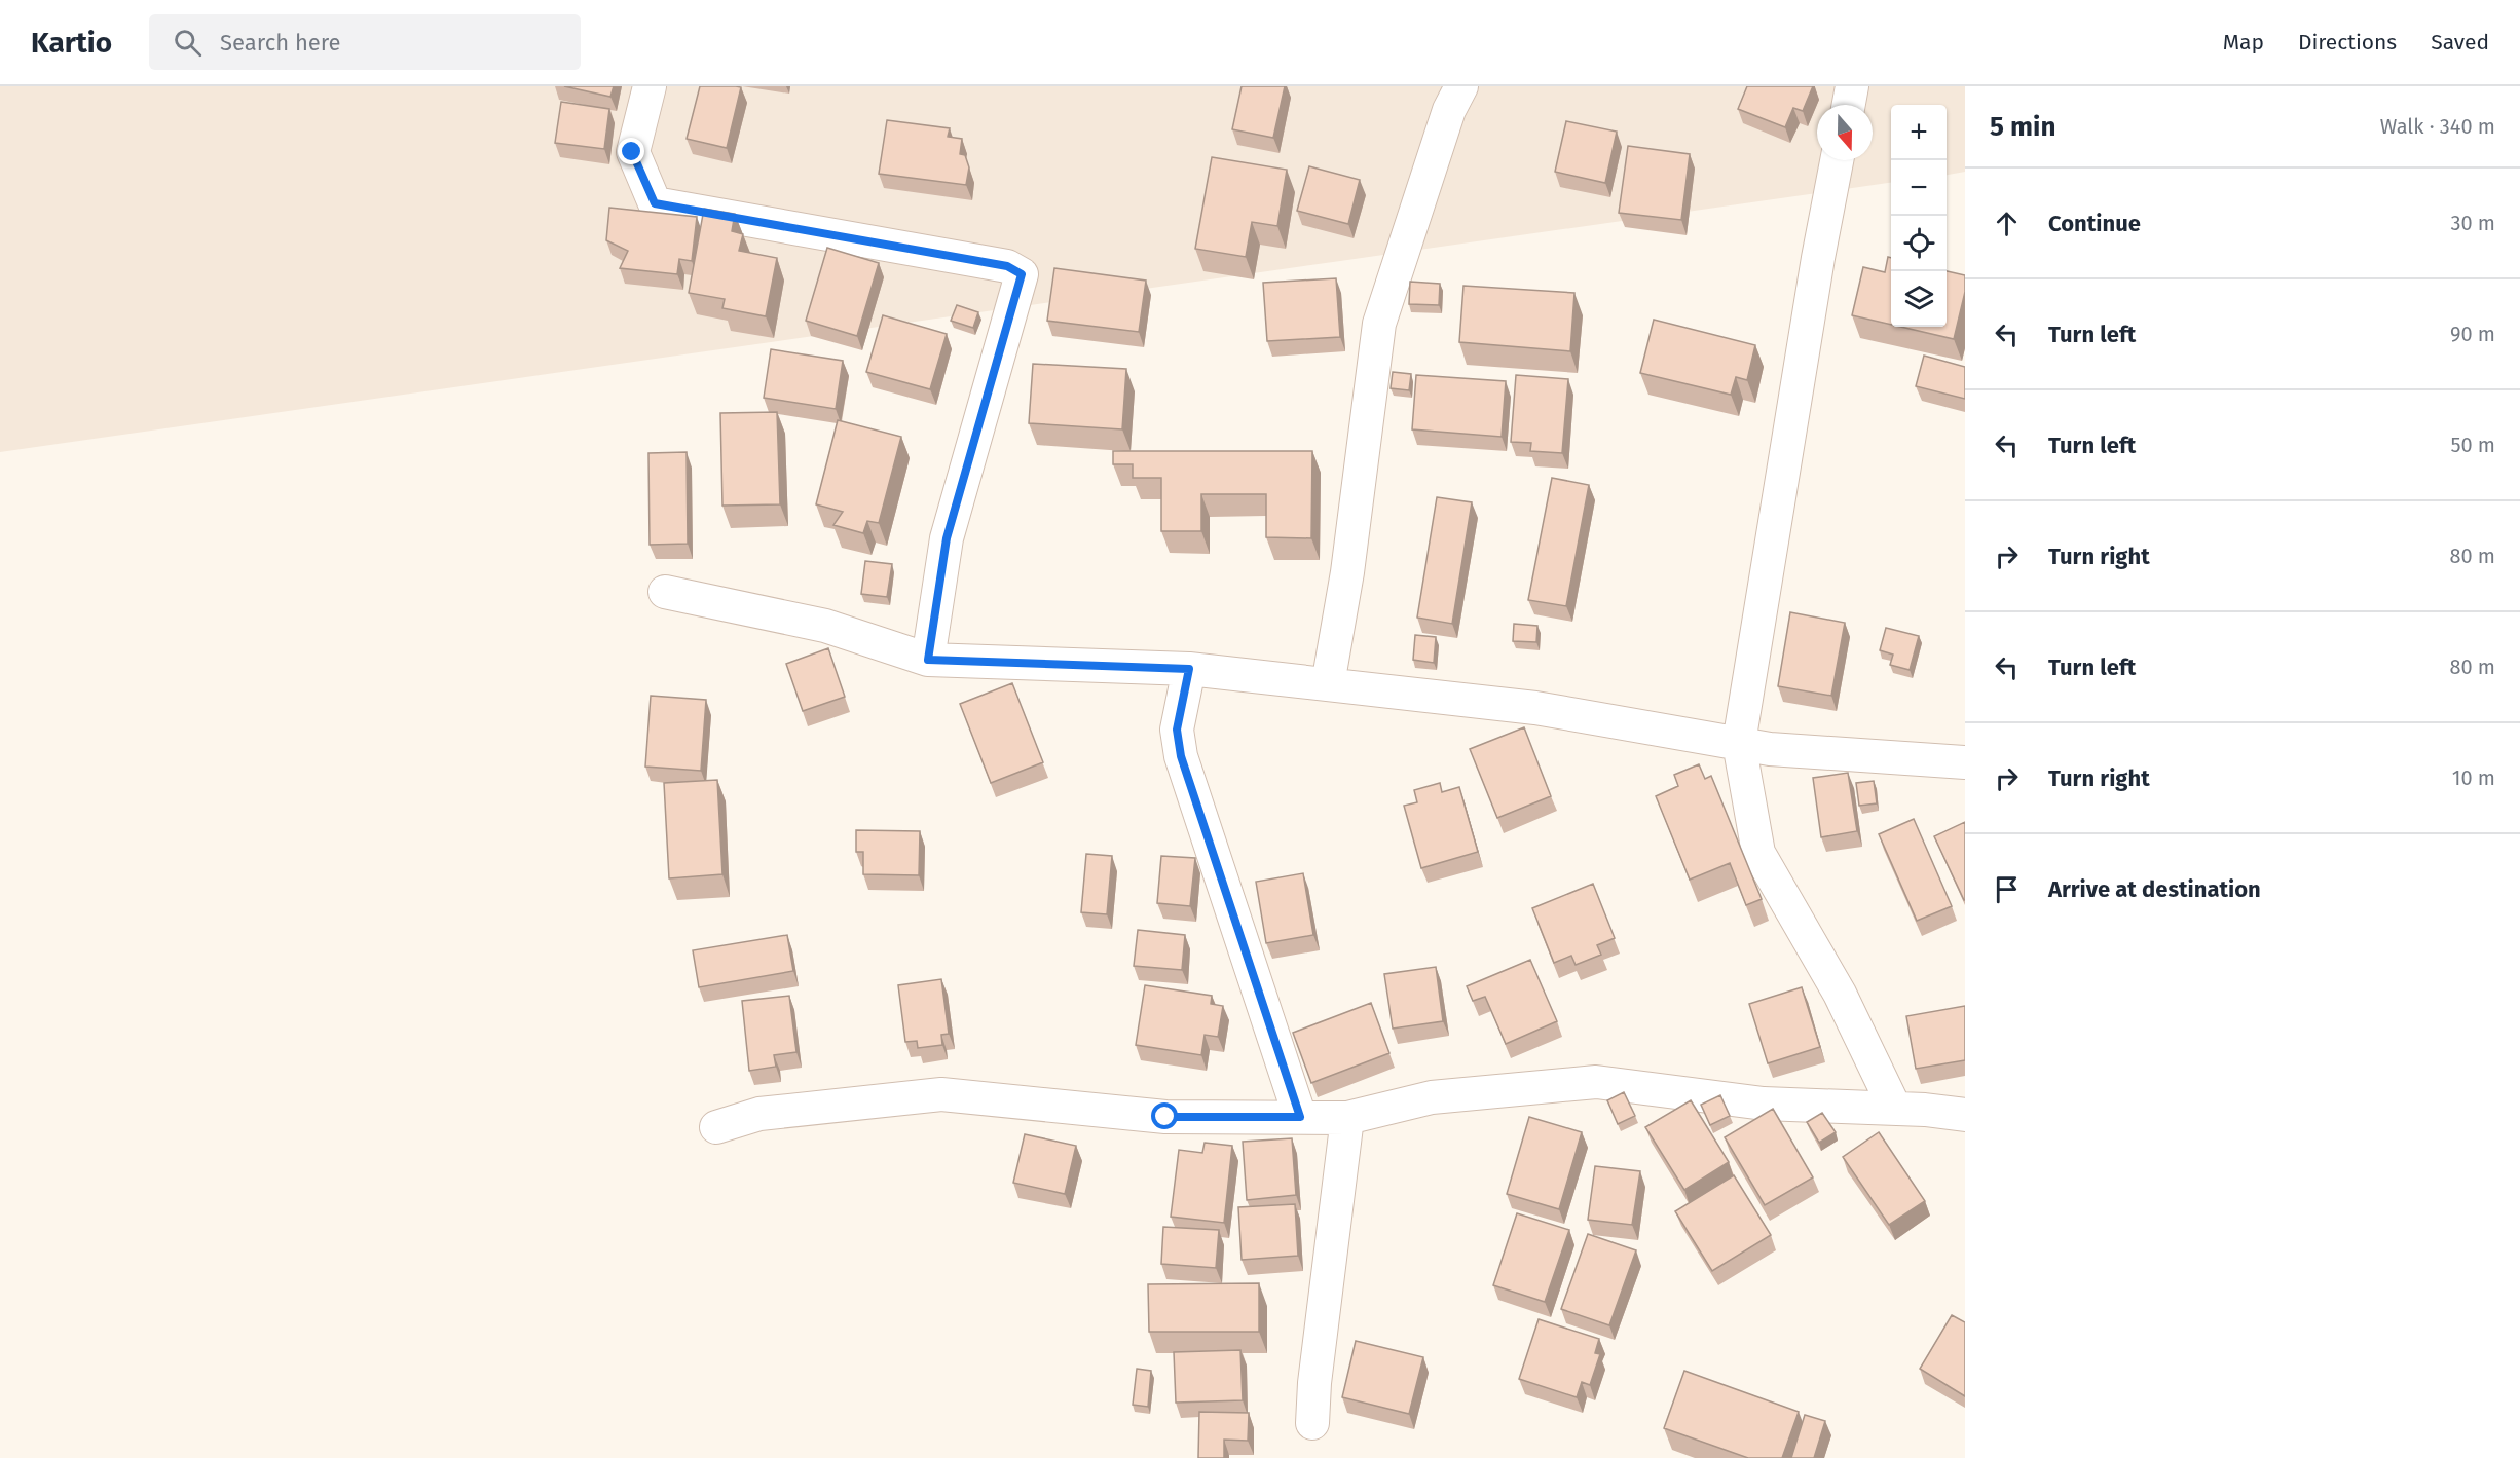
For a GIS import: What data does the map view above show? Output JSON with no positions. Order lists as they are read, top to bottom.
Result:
{
  "north": "bottom",
  "page": {
    "header": "Kartio",
    "search": "Search here",
    "nav": ["Map", "Directions", "Saved"],
    "heading": ["5 min", "Walk · 340 m"],
    "map_buttons": ["+", "−"],
    "list": [
      ["Continue", "30 m"],
      ["Turn left", "90 m"],
      ["Turn left", "50 m"],
      ["Turn right", "80 m"],
      ["Turn left", "80 m"],
      ["Turn right", "10 m"],
      "Arrive at destination"
    ]
  }
}
